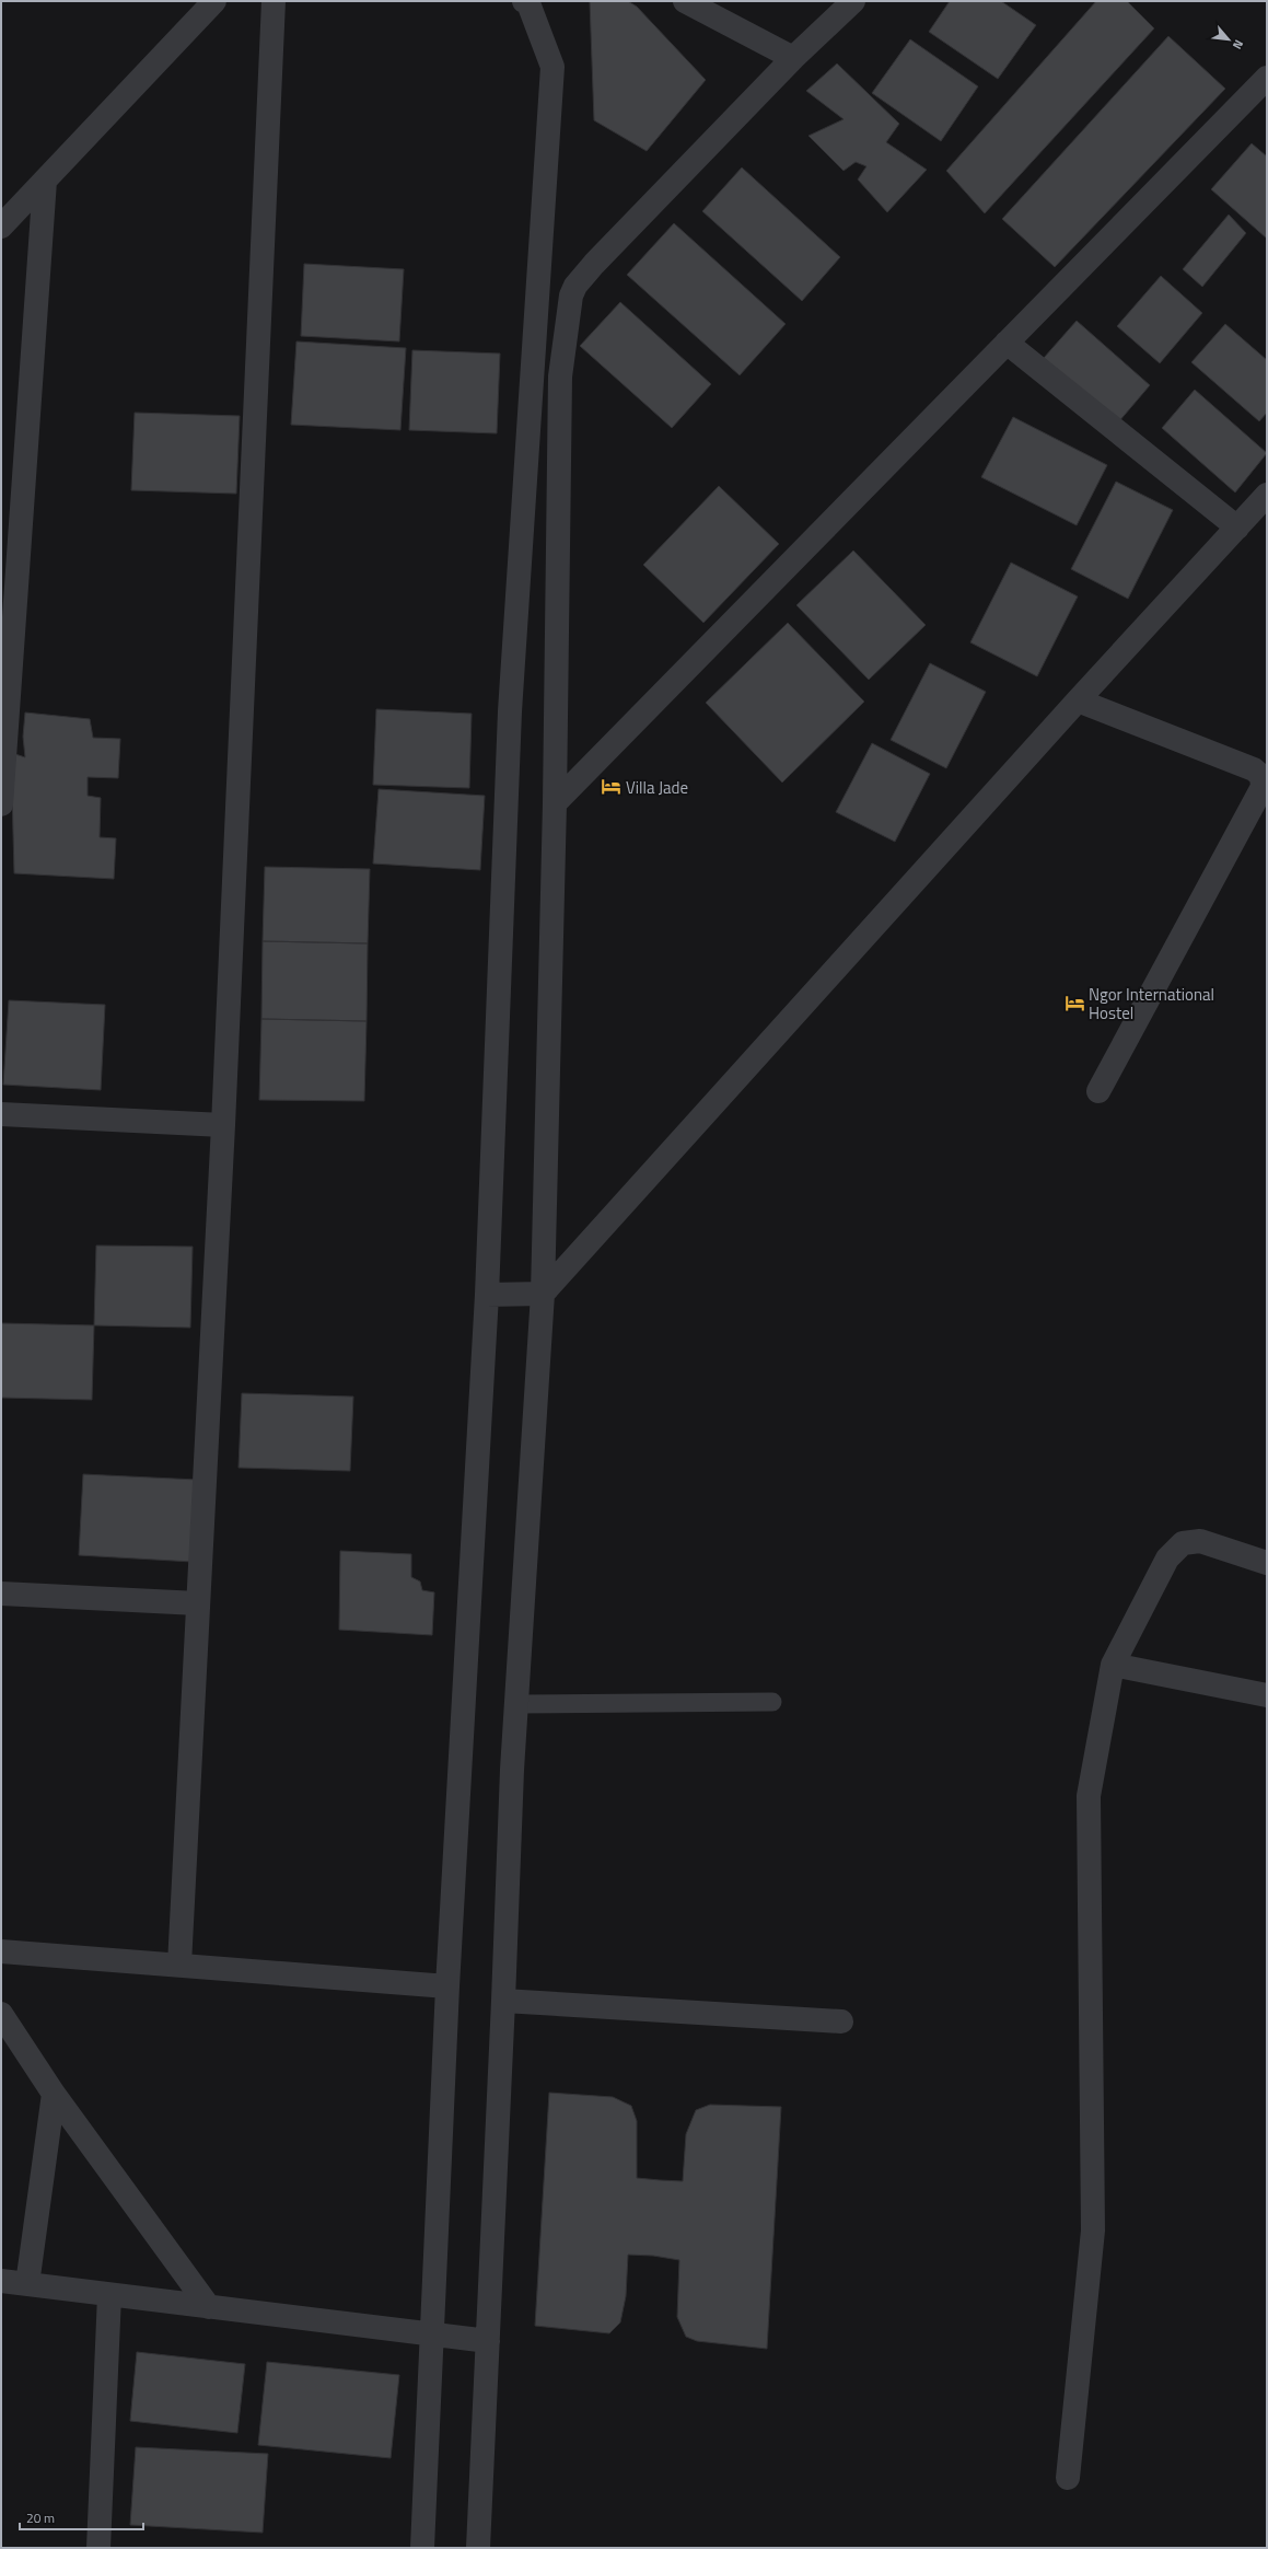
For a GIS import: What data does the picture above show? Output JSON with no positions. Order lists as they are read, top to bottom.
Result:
{
  "places": {
    "hotel": ["Villa Jade", "Ngor International Hostel"]
  },
  "scale_bar": "20 m",
  "north": "bottom right"
}
